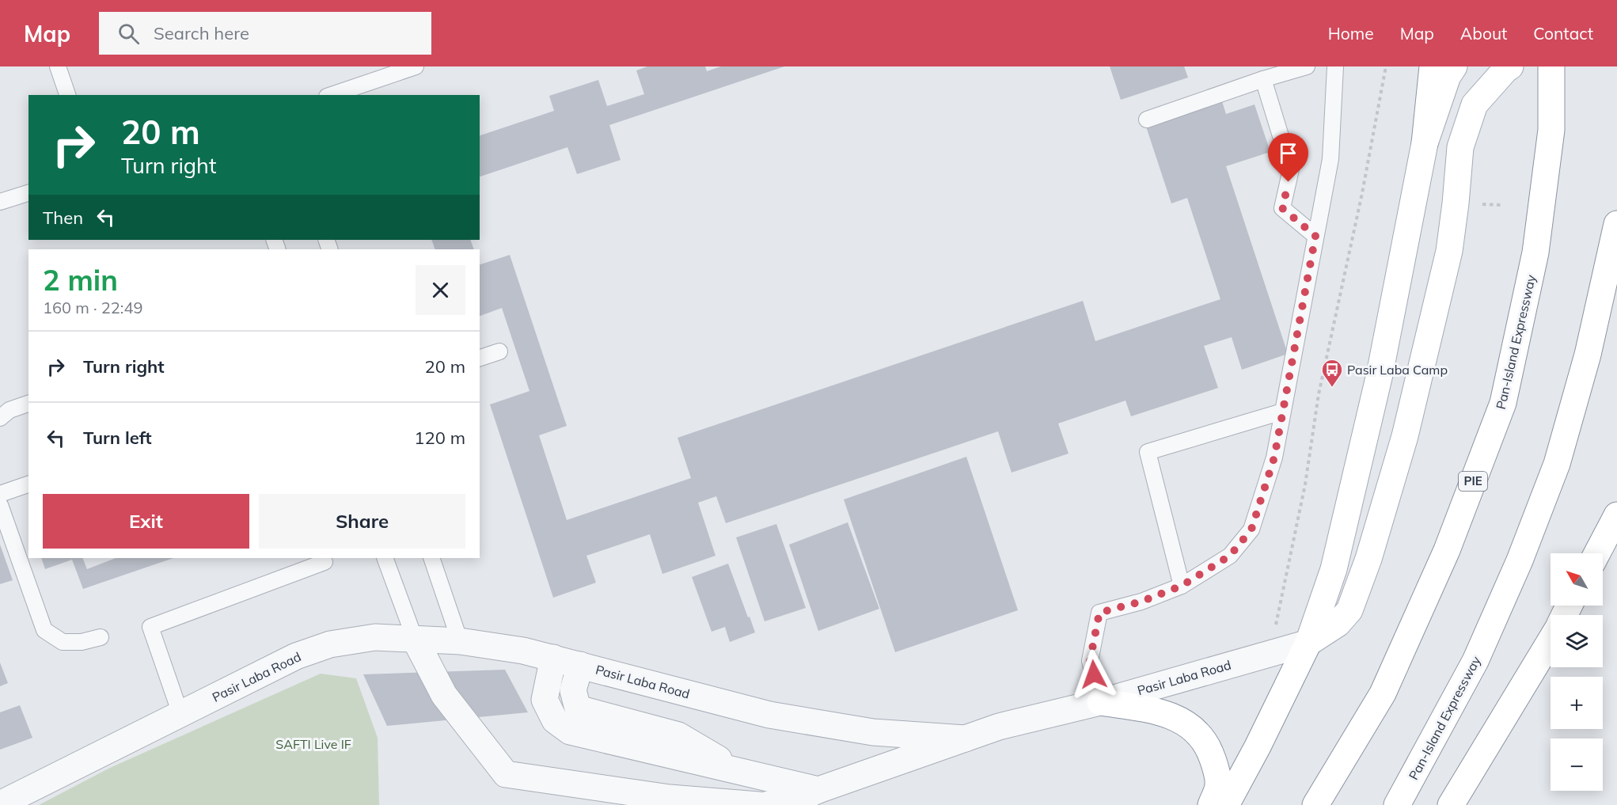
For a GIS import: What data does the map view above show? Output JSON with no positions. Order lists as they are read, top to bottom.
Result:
{
  "streets": {
    "main road": ["Pan-Island Expressway", "PIE"],
    "street": ["Pasir Laba Road"]
  },
  "parks": ["SAFTI Live IF"],
  "places": {
    "bus stop": ["Pasir Laba Camp"]
  },
  "north": "top left",
  "page": {
    "header": "Map",
    "search": "Search here",
    "nav": [
      "Home",
      "Map",
      "About",
      "Contact"
    ],
    "turn": ["20 m", "Turn right"],
    "then": "Then",
    "heading": ["2 min", "160 m · 22:49"],
    "list": [
      {
        "name": "Turn right",
        "value": "20 m"
      },
      {
        "name": "Turn left",
        "value": "120 m"
      }
    ],
    "buttons": ["Exit", "Share"],
    "map_buttons": ["+", "−"]
  }
}
